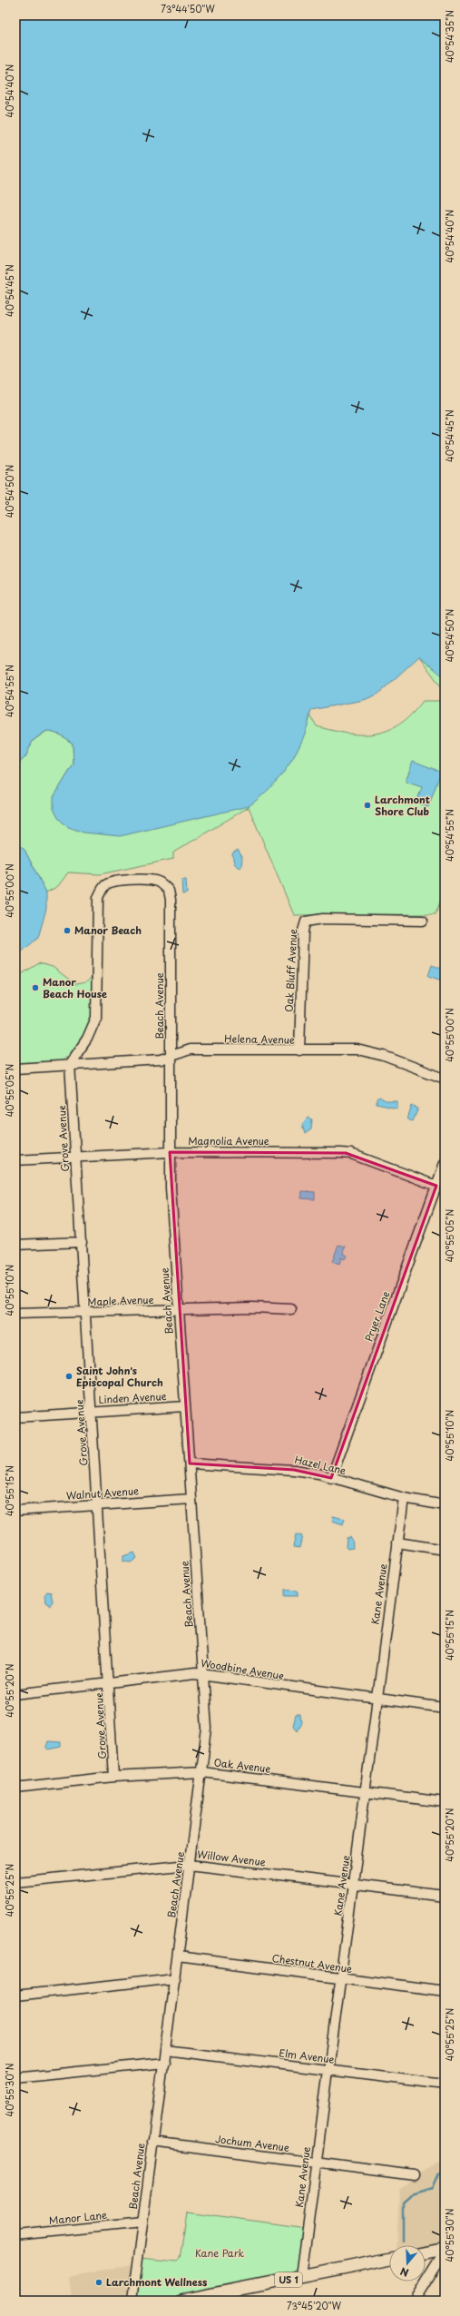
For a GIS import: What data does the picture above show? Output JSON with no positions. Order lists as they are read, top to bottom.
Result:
{
  "streets": {
    "main road": ["US 1"],
    "street": [
      "Oak Bluff Avenue",
      "Beach Avenue",
      "Helena Avenue",
      "Grove Avenue",
      "Magnolia Avenue",
      "Maple Avenue",
      "Pryer Lane",
      "Linden Avenue",
      "Hazel Lane",
      "Walnut Avenue",
      "Kane Avenue",
      "Woodbine Avenue",
      "Oak Avenue",
      "Willow Avenue",
      "Chestnut Avenue",
      "Elm Avenue",
      "Jochum Avenue",
      "Manor Lane"
    ]
  },
  "crossings": [
    ["Oak Bluff Avenue", "Helena Avenue"],
    ["Beach Avenue", "Helena Avenue"],
    ["Beach Avenue", "Grove Avenue"],
    ["Beach Avenue", "Magnolia Avenue"],
    ["Beach Avenue", "Maple Avenue"],
    ["Beach Avenue", "Linden Avenue"],
    ["Beach Avenue", "Hazel Lane"],
    ["Beach Avenue", "Walnut Avenue"],
    ["Beach Avenue", "Woodbine Avenue"],
    ["Beach Avenue", "Oak Avenue"],
    ["Beach Avenue", "Willow Avenue"],
    ["Beach Avenue", "Chestnut Avenue"],
    ["Beach Avenue", "Elm Avenue"],
    ["Beach Avenue", "Jochum Avenue"],
    ["Beach Avenue", "Manor Lane"],
    ["Helena Avenue", "Grove Avenue"],
    ["Grove Avenue", "Magnolia Avenue"],
    ["Grove Avenue", "Maple Avenue"],
    ["Grove Avenue", "Linden Avenue"],
    ["Grove Avenue", "Walnut Avenue"],
    ["Grove Avenue", "Woodbine Avenue"],
    ["Grove Avenue", "Oak Avenue"],
    ["Magnolia Avenue", "Pryer Lane"],
    ["Pryer Lane", "Hazel Lane"],
    ["Hazel Lane", "Kane Avenue"],
    ["Kane Avenue", "Woodbine Avenue"],
    ["Kane Avenue", "Oak Avenue"],
    ["Kane Avenue", "Willow Avenue"],
    ["Kane Avenue", "Chestnut Avenue"],
    ["Kane Avenue", "Elm Avenue"],
    ["Kane Avenue", "Jochum Avenue"],
    ["Kane Avenue", "US 1"]
  ],
  "parks": ["Kane Park"],
  "places": [
    "Larchmont Shore Club",
    "Manor Beach",
    "Manor Beach House",
    "Saint John's Episcopal Church",
    "Larchmont Wellness"
  ],
  "north": "bottom",
  "coordinates": [
    "73°44'50\"W",
    "40°54'35\"N",
    "40°54'40\"N",
    "40°54'45\"N",
    "40°54'50\"N",
    "40°54'55\"N",
    "40°55'00\"N",
    "40°55'05\"N",
    "40°55'10\"N",
    "40°55'15\"N",
    "40°55'20\"N",
    "40°55'25\"N",
    "40°55'30\"N",
    "73°45'20\"W"
  ]
}
